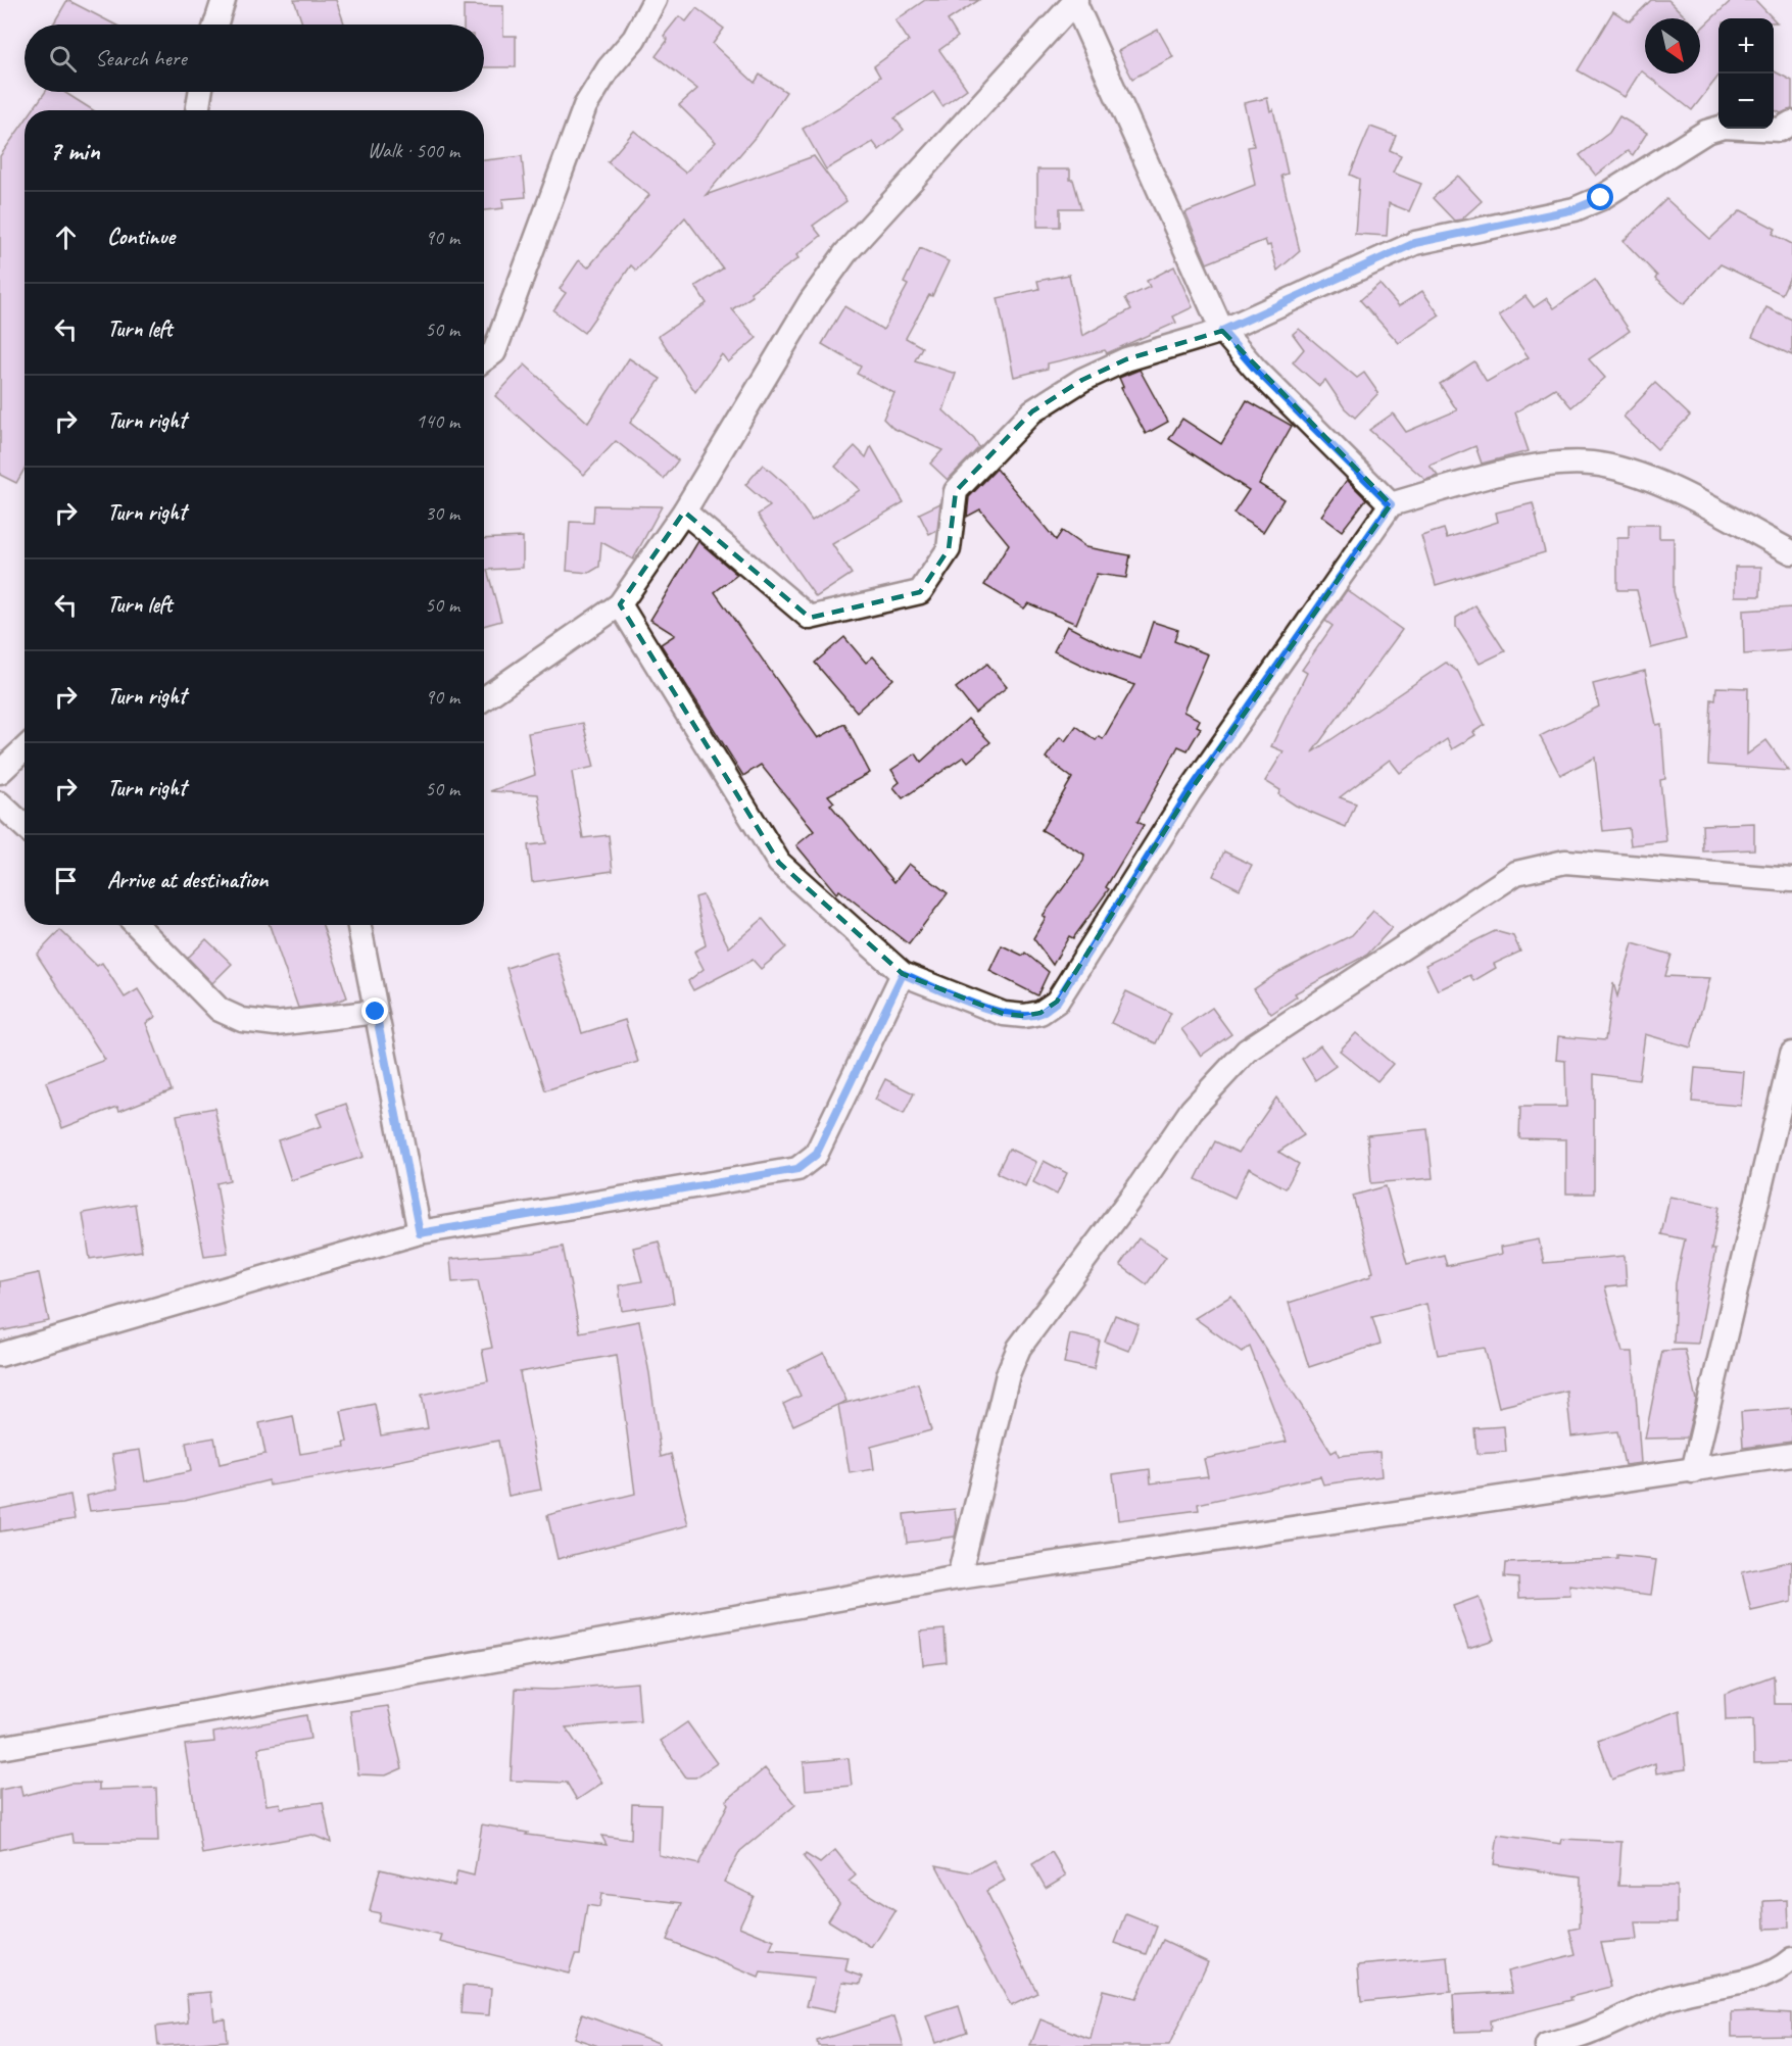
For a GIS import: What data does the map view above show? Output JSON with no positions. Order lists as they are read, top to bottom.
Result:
{
  "north": "bottom right",
  "page": {
    "map_buttons": ["+", "−"],
    "search": "Search here",
    "heading": ["7 min", "Walk · 500 m"],
    "list": [
      ["Continue", "90 m"],
      ["Turn left", "50 m"],
      ["Turn right", "140 m"],
      ["Turn right", "30 m"],
      ["Turn left", "50 m"],
      ["Turn right", "90 m"],
      ["Turn right", "50 m"],
      "Arrive at destination"
    ]
  }
}
